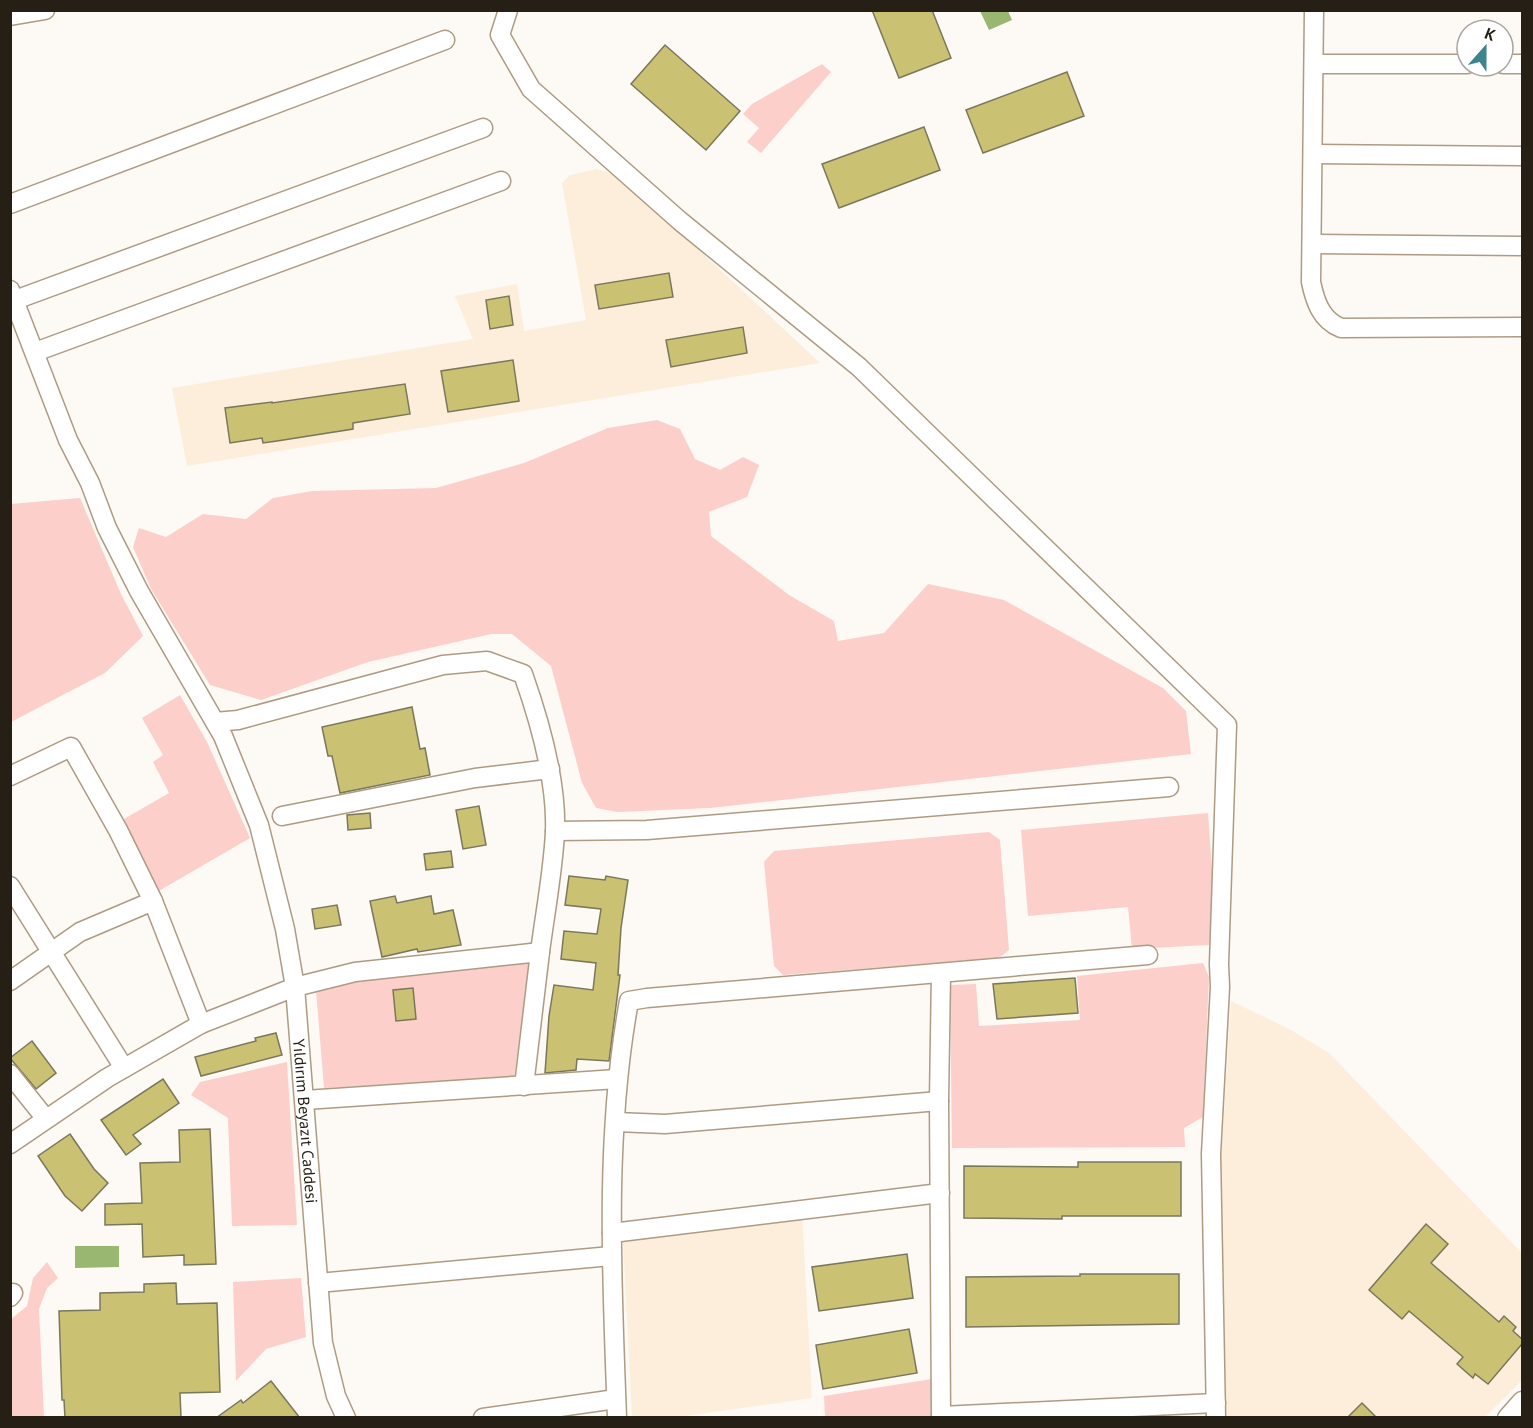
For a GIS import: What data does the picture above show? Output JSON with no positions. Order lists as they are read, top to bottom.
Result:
{
  "streets": {
    "street": ["Yıldırım Beyazıt Caddesi"]
  },
  "north": "top"
}
